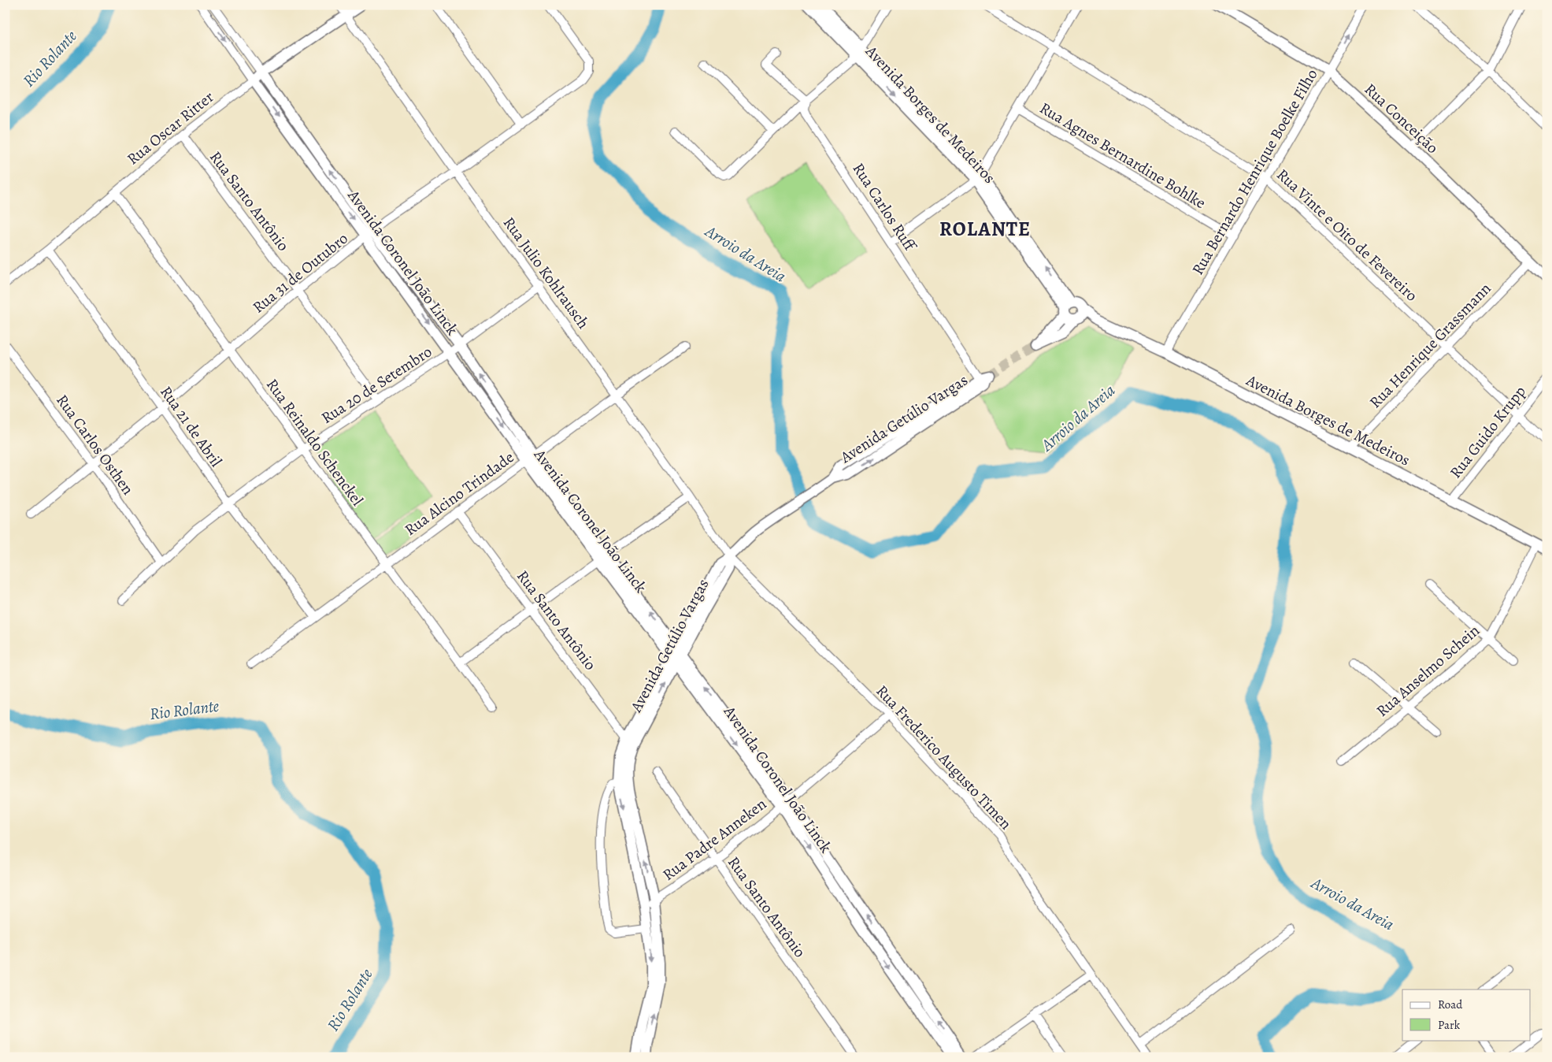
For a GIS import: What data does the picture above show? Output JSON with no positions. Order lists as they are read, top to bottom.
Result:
{
  "streets": {
    "main road": [
      "Avenida Borges de Medeiros",
      "Rua Conceição",
      "Rua Oscar Ritter",
      "Avenida Coronel João Linck",
      "Avenida Getúlio Vargas"
    ],
    "street": [
      "Rua Agnes Bernardine Bohlke",
      "Rua Bernardo Henrique Boelke Filho",
      "Rua Santo Antônio",
      "Rua Carlos Ruff",
      "Rua Vinte e Oito de Fevereiro",
      "Rua 31 de Outubro",
      "Rua Julio Kohlrausch",
      "Rua Henrique Grassmann",
      "Rua 20 de Setembro",
      "Rua 21 de Abril",
      "Rua Guido Krupp",
      "Rua Reinaldo Schenckel",
      "Rua Carlos Osthen",
      "Rua Alcino Trindade",
      "Rua Anselmo Schein",
      "Rua Frederico Augusto Timen",
      "Rua Padre Anneken"
    ]
  },
  "crossings": [
    ["Avenida Borges de Medeiros", "Rua Bernardo Henrique Boelke Filho"],
    ["Avenida Borges de Medeiros", "Rua Henrique Grassmann"],
    ["Avenida Borges de Medeiros", "Rua Guido Krupp"],
    ["Avenida Borges de Medeiros", "Rua Anselmo Schein"],
    ["Rua Conceição", "Rua Bernardo Henrique Boelke Filho"],
    ["Rua Conceição", "Rua Henrique Grassmann"],
    ["Rua Oscar Ritter", "Rua Santo Antônio"],
    ["Rua Oscar Ritter", "Avenida Coronel João Linck"],
    ["Rua Oscar Ritter", "Rua Julio Kohlrausch"],
    ["Rua Oscar Ritter", "Rua 21 de Abril"],
    ["Rua Oscar Ritter", "Rua Reinaldo Schenckel"],
    ["Rua Agnes Bernardine Bohlke", "Rua Bernardo Henrique Boelke Filho"],
    ["Rua Bernardo Henrique Boelke Filho", "Rua Vinte e Oito de Fevereiro"],
    ["Rua Santo Antônio", "Rua 31 de Outubro"],
    ["Rua Santo Antônio", "Rua 20 de Setembro"],
    ["Rua Santo Antônio", "Avenida Getúlio Vargas"],
    ["Rua Santo Antônio", "Rua Alcino Trindade"],
    ["Rua Santo Antônio", "Rua Padre Anneken"],
    ["Rua Carlos Ruff", "Avenida Getúlio Vargas"],
    ["Rua Vinte e Oito de Fevereiro", "Rua Henrique Grassmann"],
    ["Rua Vinte e Oito de Fevereiro", "Rua Guido Krupp"],
    ["Avenida Coronel João Linck", "Rua 31 de Outubro"],
    ["Avenida Coronel João Linck", "Rua 20 de Setembro"],
    ["Avenida Coronel João Linck", "Avenida Getúlio Vargas"],
    ["Avenida Coronel João Linck", "Rua Alcino Trindade"],
    ["Avenida Coronel João Linck", "Rua Padre Anneken"],
    ["Rua 31 de Outubro", "Rua Julio Kohlrausch"],
    ["Rua 31 de Outubro", "Rua 21 de Abril"],
    ["Rua 31 de Outubro", "Rua Reinaldo Schenckel"],
    ["Rua 31 de Outubro", "Rua Carlos Osthen"],
    ["Rua Julio Kohlrausch", "Rua 20 de Setembro"],
    ["Rua Julio Kohlrausch", "Avenida Getúlio Vargas"],
    ["Rua Julio Kohlrausch", "Rua Alcino Trindade"],
    ["Rua Julio Kohlrausch", "Rua Frederico Augusto Timen"],
    ["Rua 20 de Setembro", "Rua 21 de Abril"],
    ["Rua 20 de Setembro", "Rua Reinaldo Schenckel"],
    ["Rua 20 de Setembro", "Rua Carlos Osthen"],
    ["Avenida Getúlio Vargas", "Rua Frederico Augusto Timen"],
    ["Rua 21 de Abril", "Rua Alcino Trindade"],
    ["Rua Reinaldo Schenckel", "Rua Alcino Trindade"],
    ["Rua Frederico Augusto Timen", "Rua Padre Anneken"]
  ],
  "districts": ["ROLANTE"],
  "water": ["Rio Rolante", "Arroio da Areia"],
  "legend": ["Road", "Park"]
}
